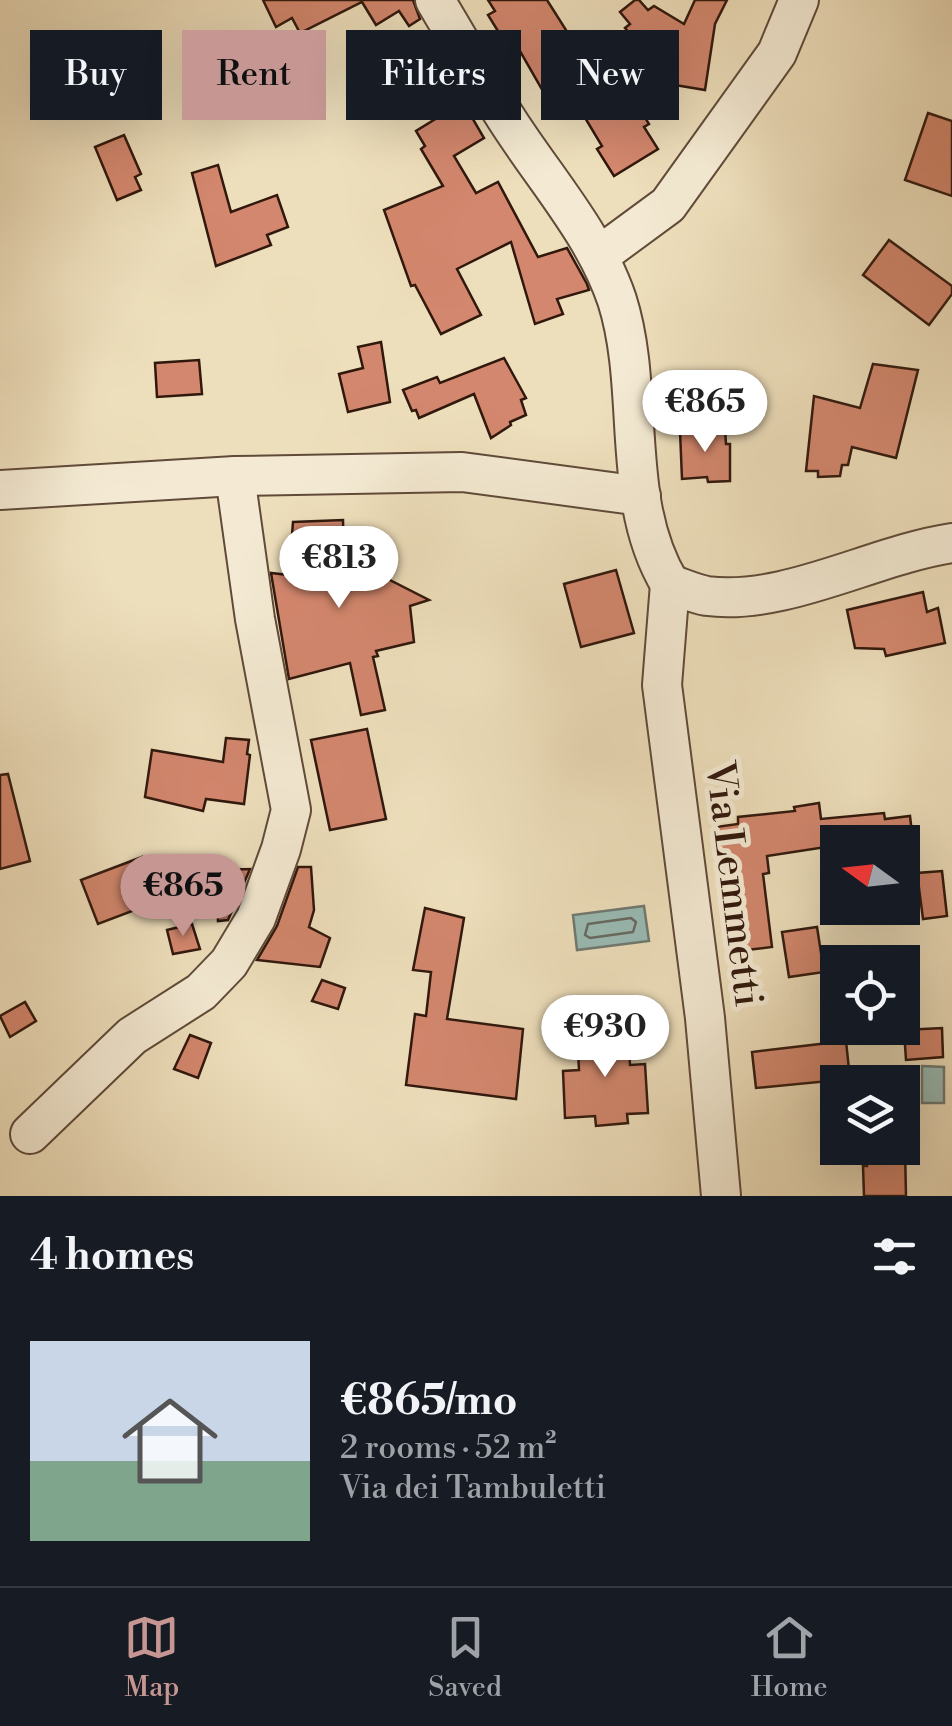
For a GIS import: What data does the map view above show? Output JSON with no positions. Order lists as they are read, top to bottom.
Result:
{
  "streets": {
    "street": ["Via Lemmetti"]
  },
  "north": "left",
  "page": {
    "chip": [
      "Buy",
      "Rent",
      "Filters",
      "New"
    ],
    "price": [
      "€865",
      "€813",
      "€865",
      "€930"
    ],
    "heading": "4 homes",
    "list": [
      {
        "name": "€865/mo",
        "note": "2 rooms · 52 m² · Via dei Tambuletti"
      }
    ],
    "tabs": ["Map", "Saved", "Home"]
  }
}
